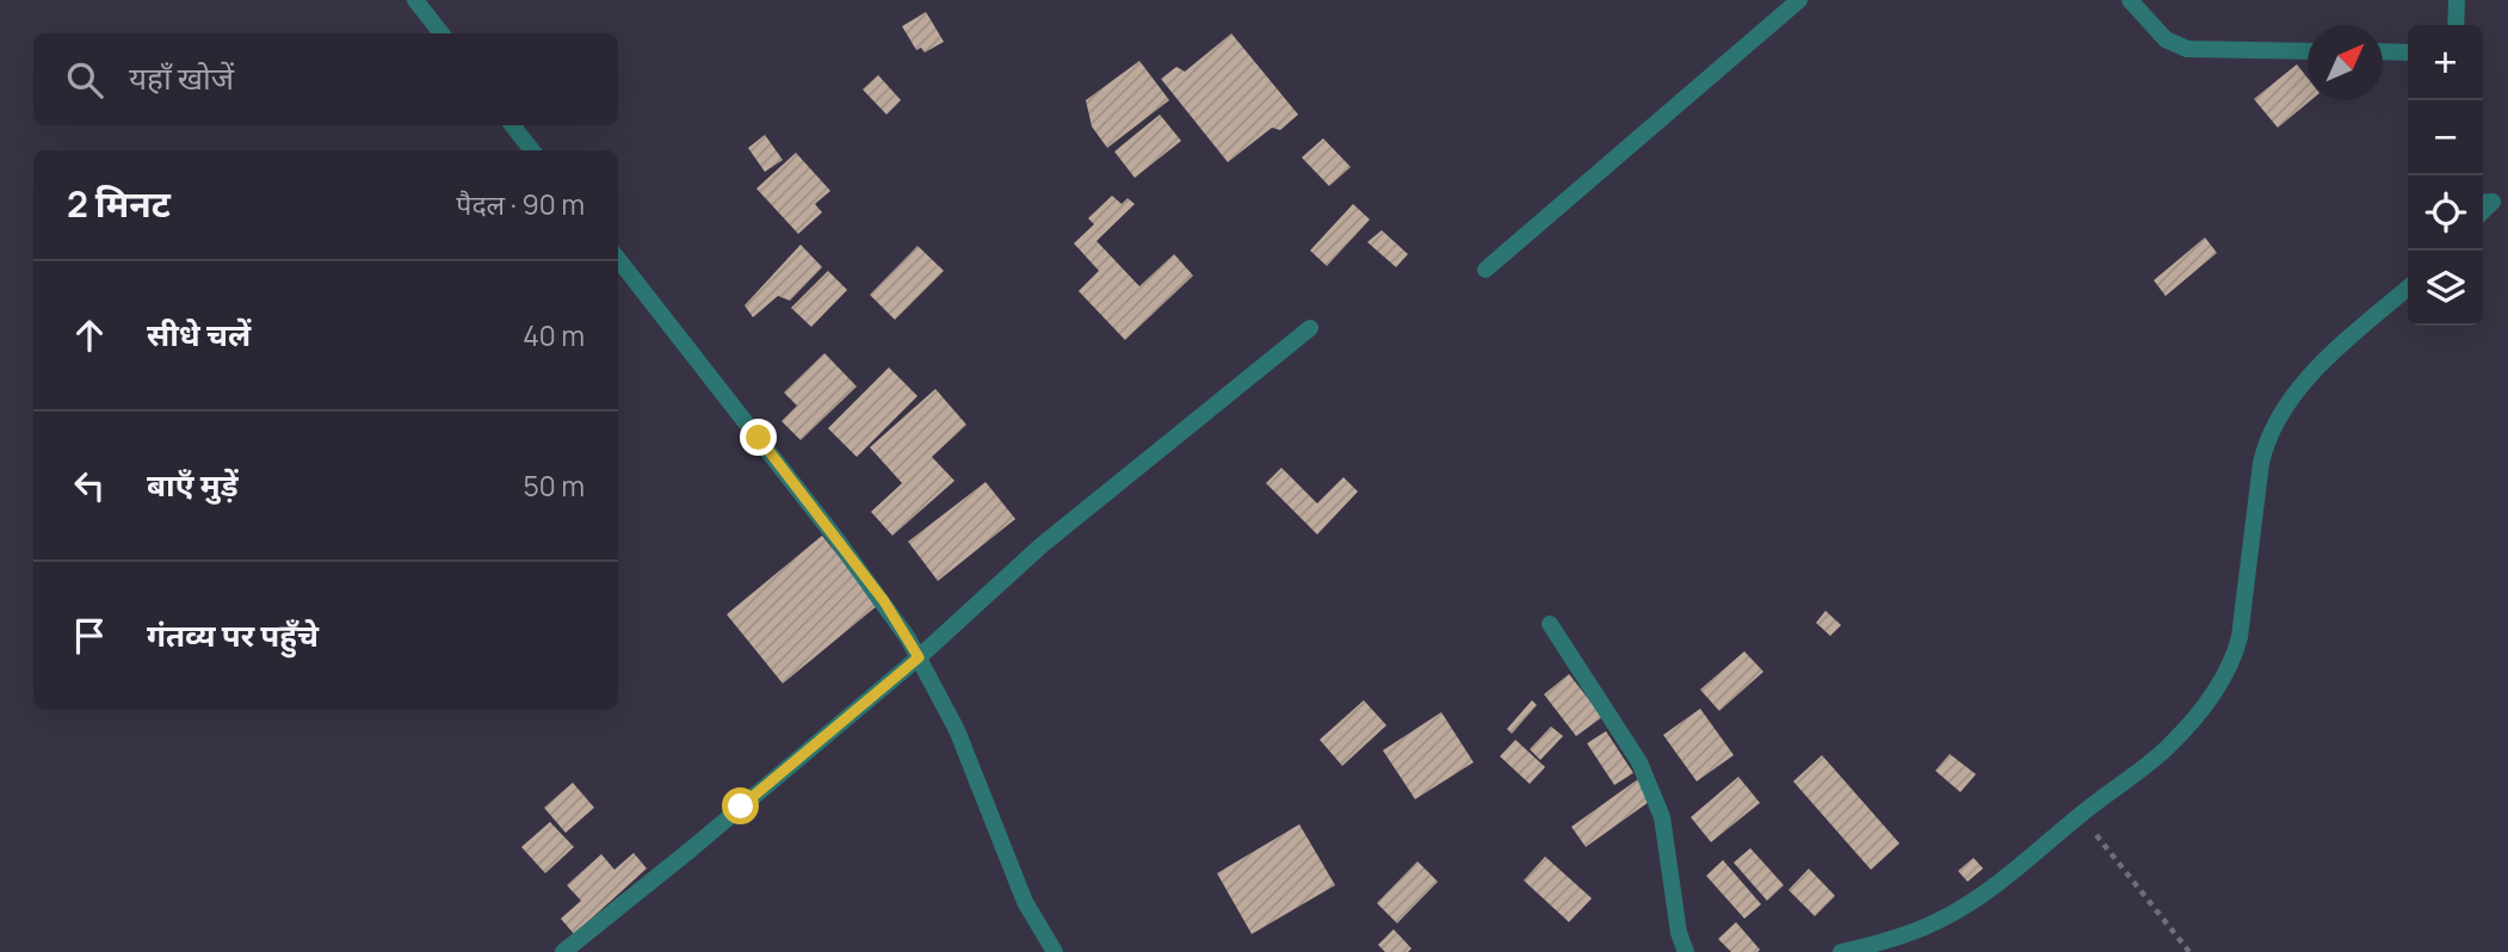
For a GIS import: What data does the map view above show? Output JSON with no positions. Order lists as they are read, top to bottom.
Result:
{
  "north": "top right",
  "page": {
    "map_buttons": ["+", "−"],
    "search": "यहाँ खोजें",
    "heading": ["2 मिनट", "पैदल · 90 m"],
    "list": [
      ["सीधे चलें", "40 m"],
      ["बाएँ मुड़ें", "50 m"],
      "गंतव्य पर पहुँचे"
    ]
  }
}
